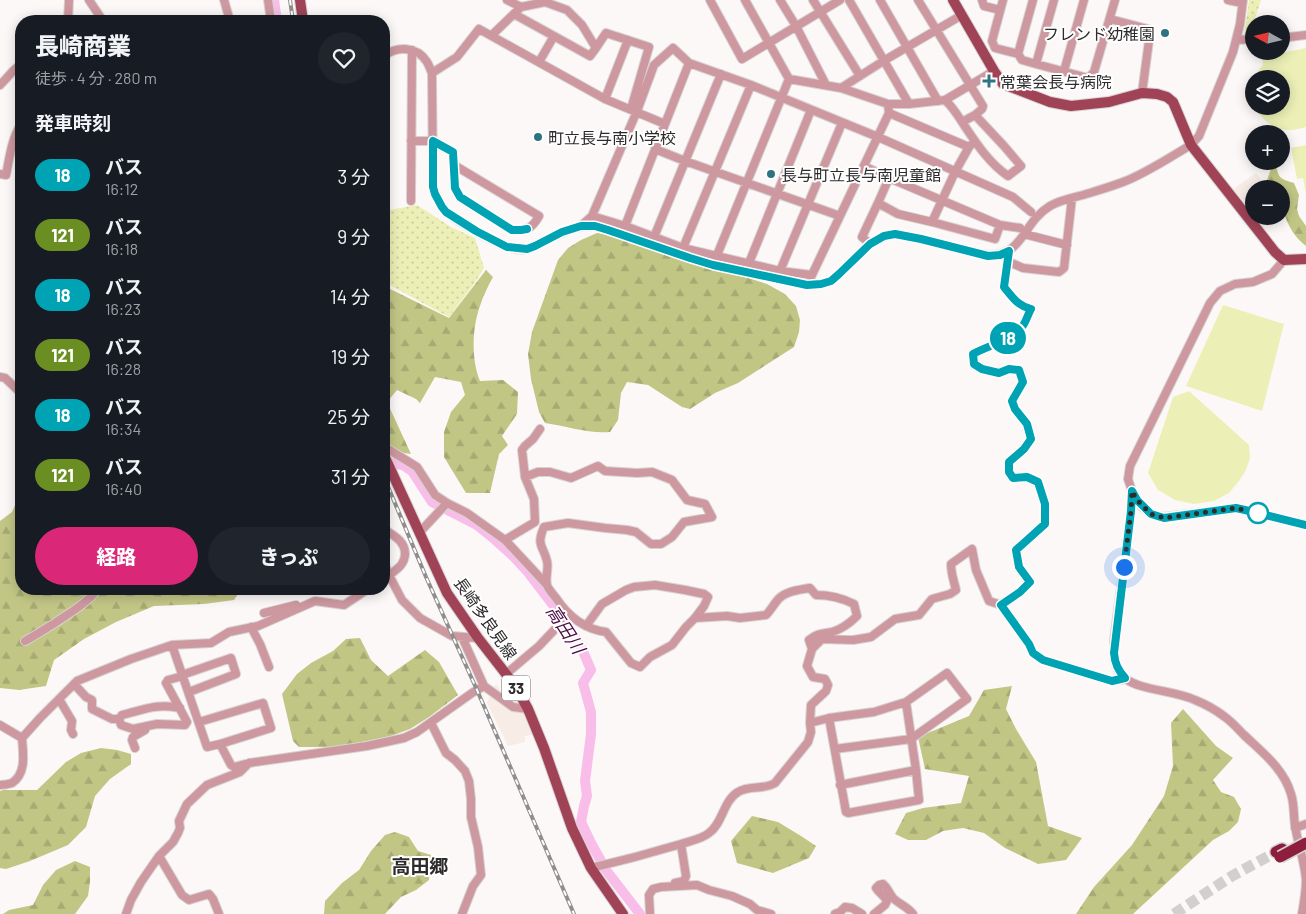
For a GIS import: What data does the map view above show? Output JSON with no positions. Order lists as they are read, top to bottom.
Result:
{
  "streets": {
    "main road": ["長崎多良見線", "33"]
  },
  "districts": ["高田郷"],
  "water": ["高田川"],
  "places": {
    "other": ["フレンド幼稚園", "町立長与南小学校", "長与町立長与南児童館"],
    "health": ["常葉会長与病院"]
  },
  "lines": ["bus line 18"],
  "north": "left",
  "page": {
    "on_map": "18",
    "map_buttons": ["+", "−"],
    "heading": [
      ["長崎商業", "徒歩 · 4 分 · 280 m"],
      "発車時刻"
    ],
    "list": [
      {
        "mark": "18",
        "name": "バス",
        "note": "16:12",
        "value": "3 分"
      },
      {
        "mark": "121",
        "name": "バス",
        "note": "16:18",
        "value": "9 分"
      },
      {
        "mark": "18",
        "name": "バス",
        "note": "16:23",
        "value": "14 分"
      },
      {
        "mark": "121",
        "name": "バス",
        "note": "16:28",
        "value": "19 分"
      },
      {
        "mark": "18",
        "name": "バス",
        "note": "16:34",
        "value": "25 分"
      },
      {
        "mark": "121",
        "name": "バス",
        "note": "16:40",
        "value": "31 分"
      }
    ],
    "buttons": ["経路", "きっぷ"]
  }
}
